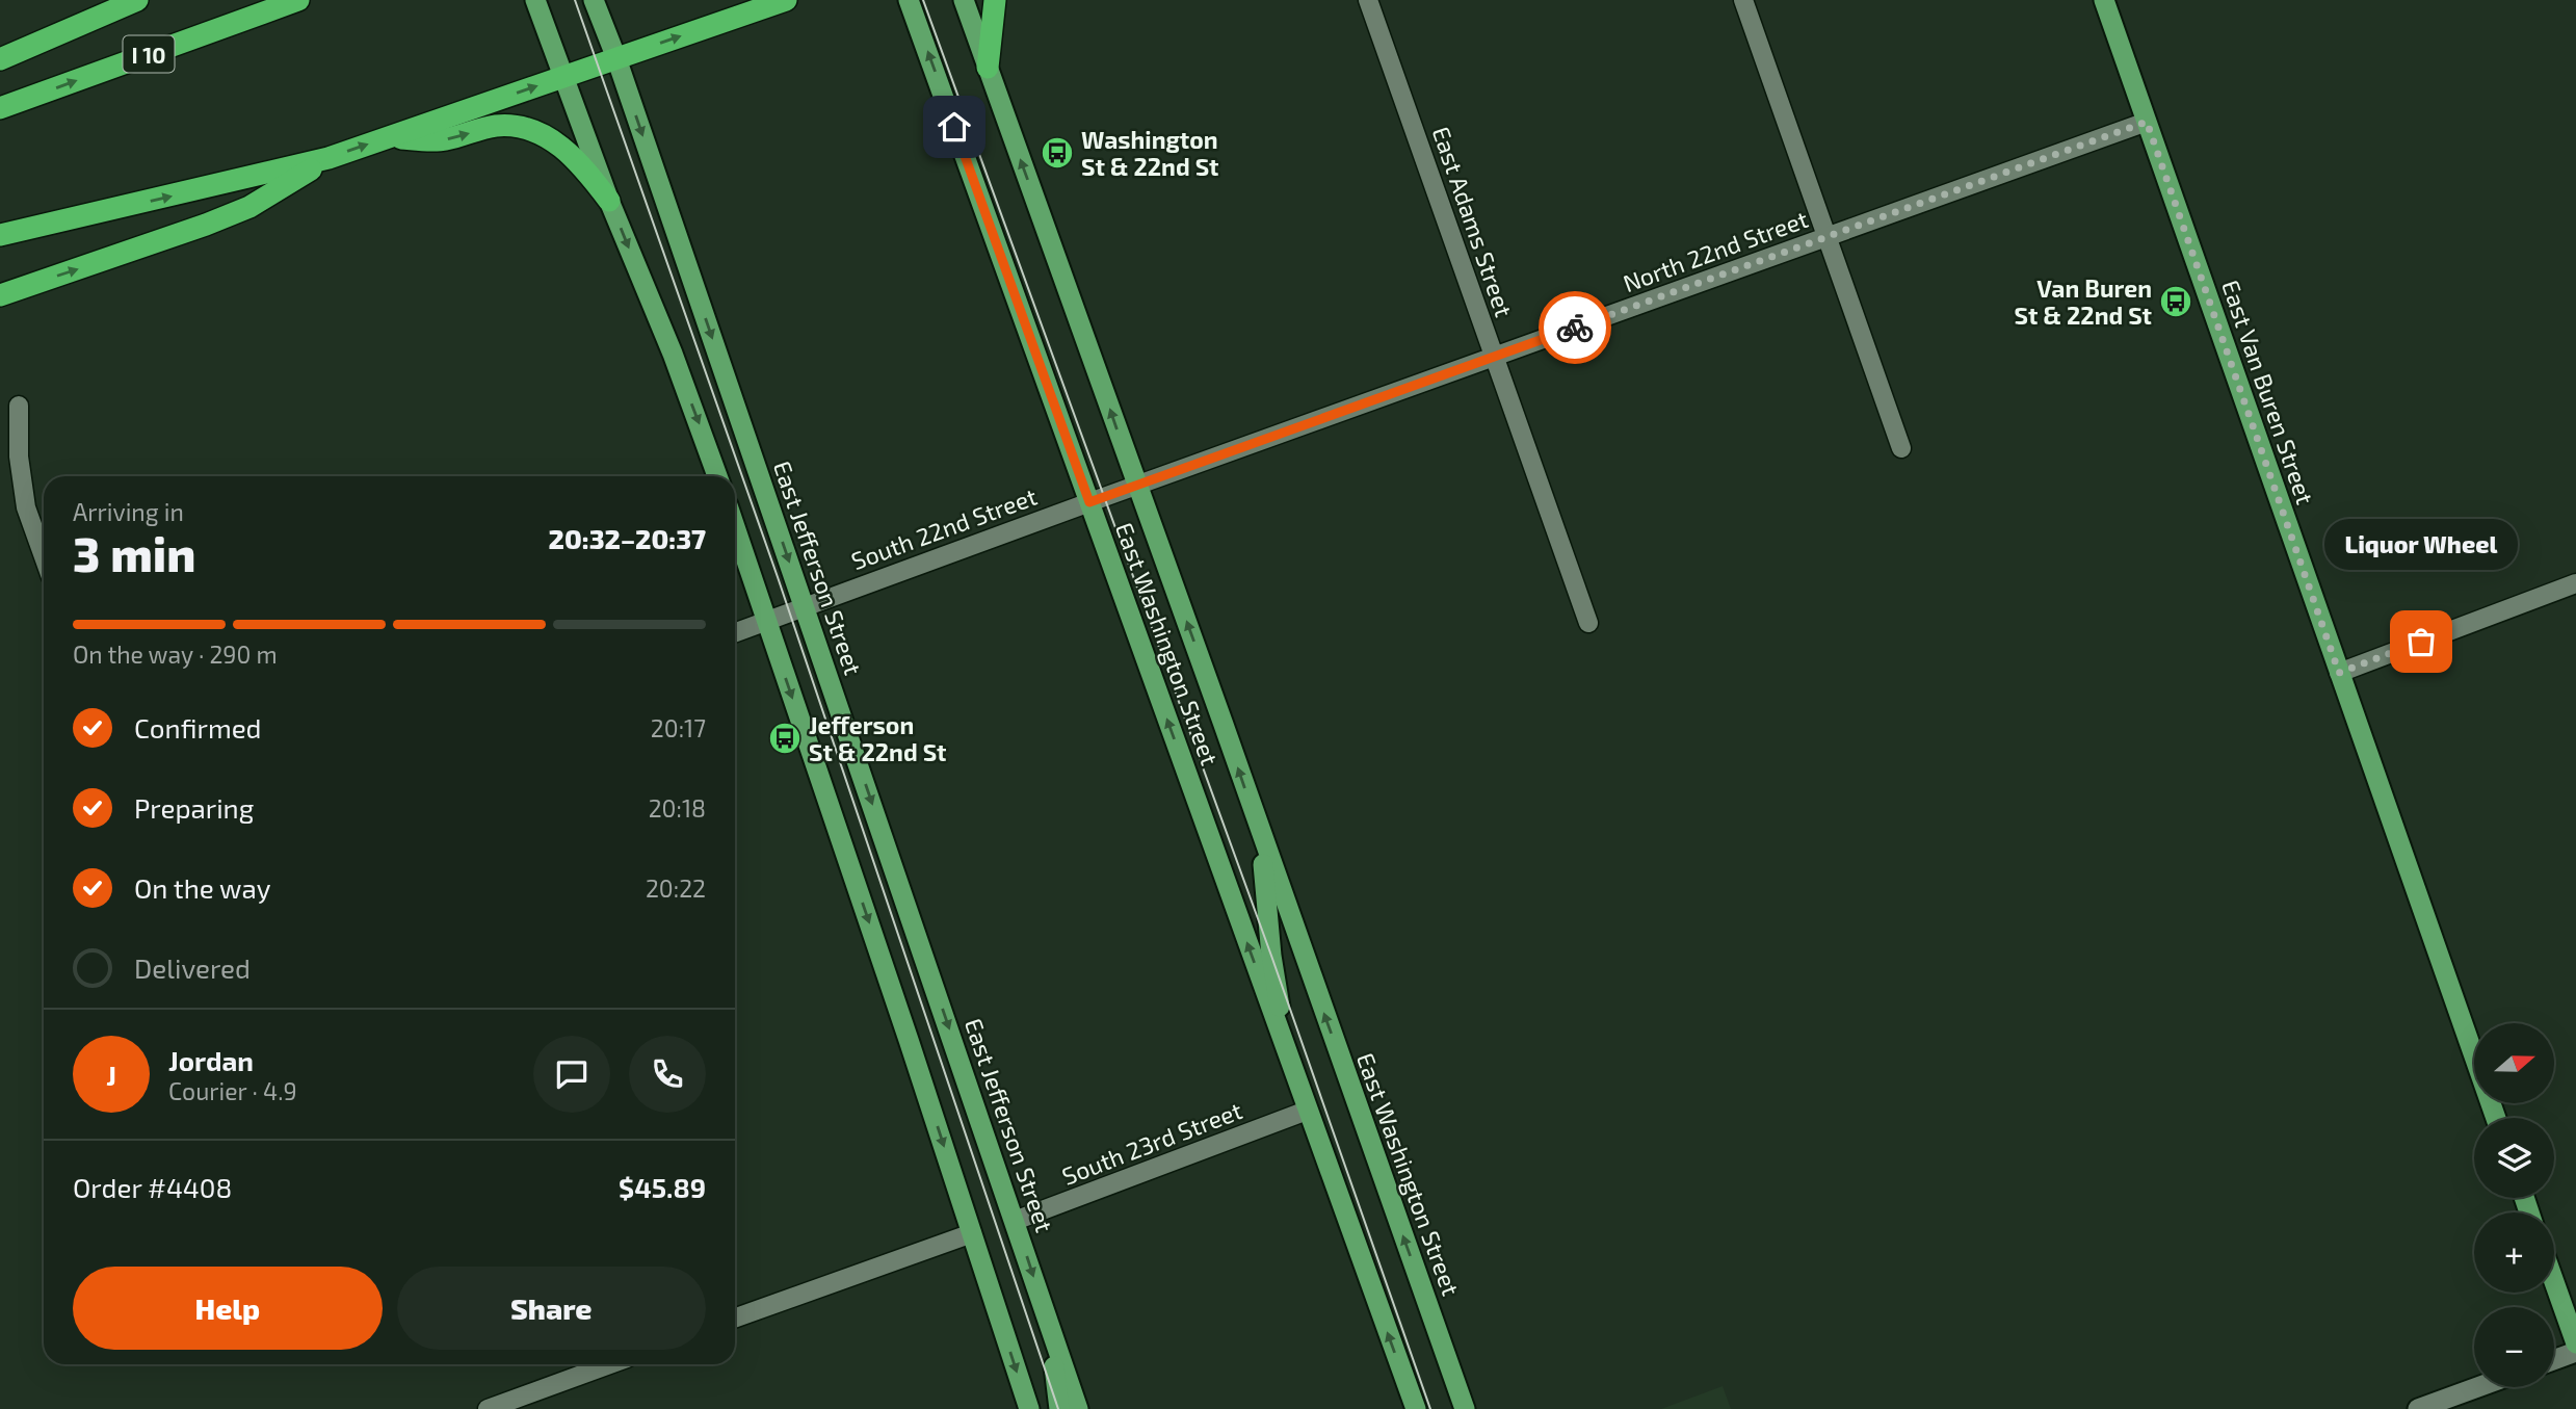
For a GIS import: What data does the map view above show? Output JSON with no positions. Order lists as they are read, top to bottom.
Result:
{
  "streets": {
    "highway": ["I 10"],
    "main road": ["East Van Buren Street", "East Jefferson Street", "East Washington Street"],
    "street": [
      "East Adams Street",
      "North 22nd Street",
      "South 22nd Street",
      "South 23rd Street"
    ]
  },
  "crossings": [
    ["East Adams Street", "North 22nd Street"],
    ["North 22nd Street", "East Van Buren Street"],
    ["North 22nd Street", "South 22nd Street"],
    ["North 22nd Street", "East Washington Street"],
    ["South 22nd Street", "East Jefferson Street"],
    ["South 22nd Street", "East Washington Street"],
    ["East Jefferson Street", "South 23rd Street"],
    ["East Washington Street", "South 23rd Street"]
  ],
  "one_way": ["East Washington Street"],
  "places": {
    "bus stop": ["Washington St & 22nd St", "Van Buren St & 22nd St", "Jefferson St & 22nd St"],
    "other": ["Liquor Wheel"]
  },
  "north": "right",
  "page": {
    "heading": ["3 min", "Arriving in", "20:32–20:37"],
    "panel": [
      "Jordan",
      "Courier · 4.9",
      "Order #4408",
      "$45.89"
    ],
    "bubble": "Liquor Wheel",
    "bar": "On the way · 290 m",
    "list": [
      ["Confirmed", "20:17"],
      ["Preparing", "20:18"],
      ["On the way", "20:22"],
      "Delivered"
    ],
    "map_buttons": ["+", "−"],
    "round": "J",
    "buttons": ["Help", "Share"]
  }
}
